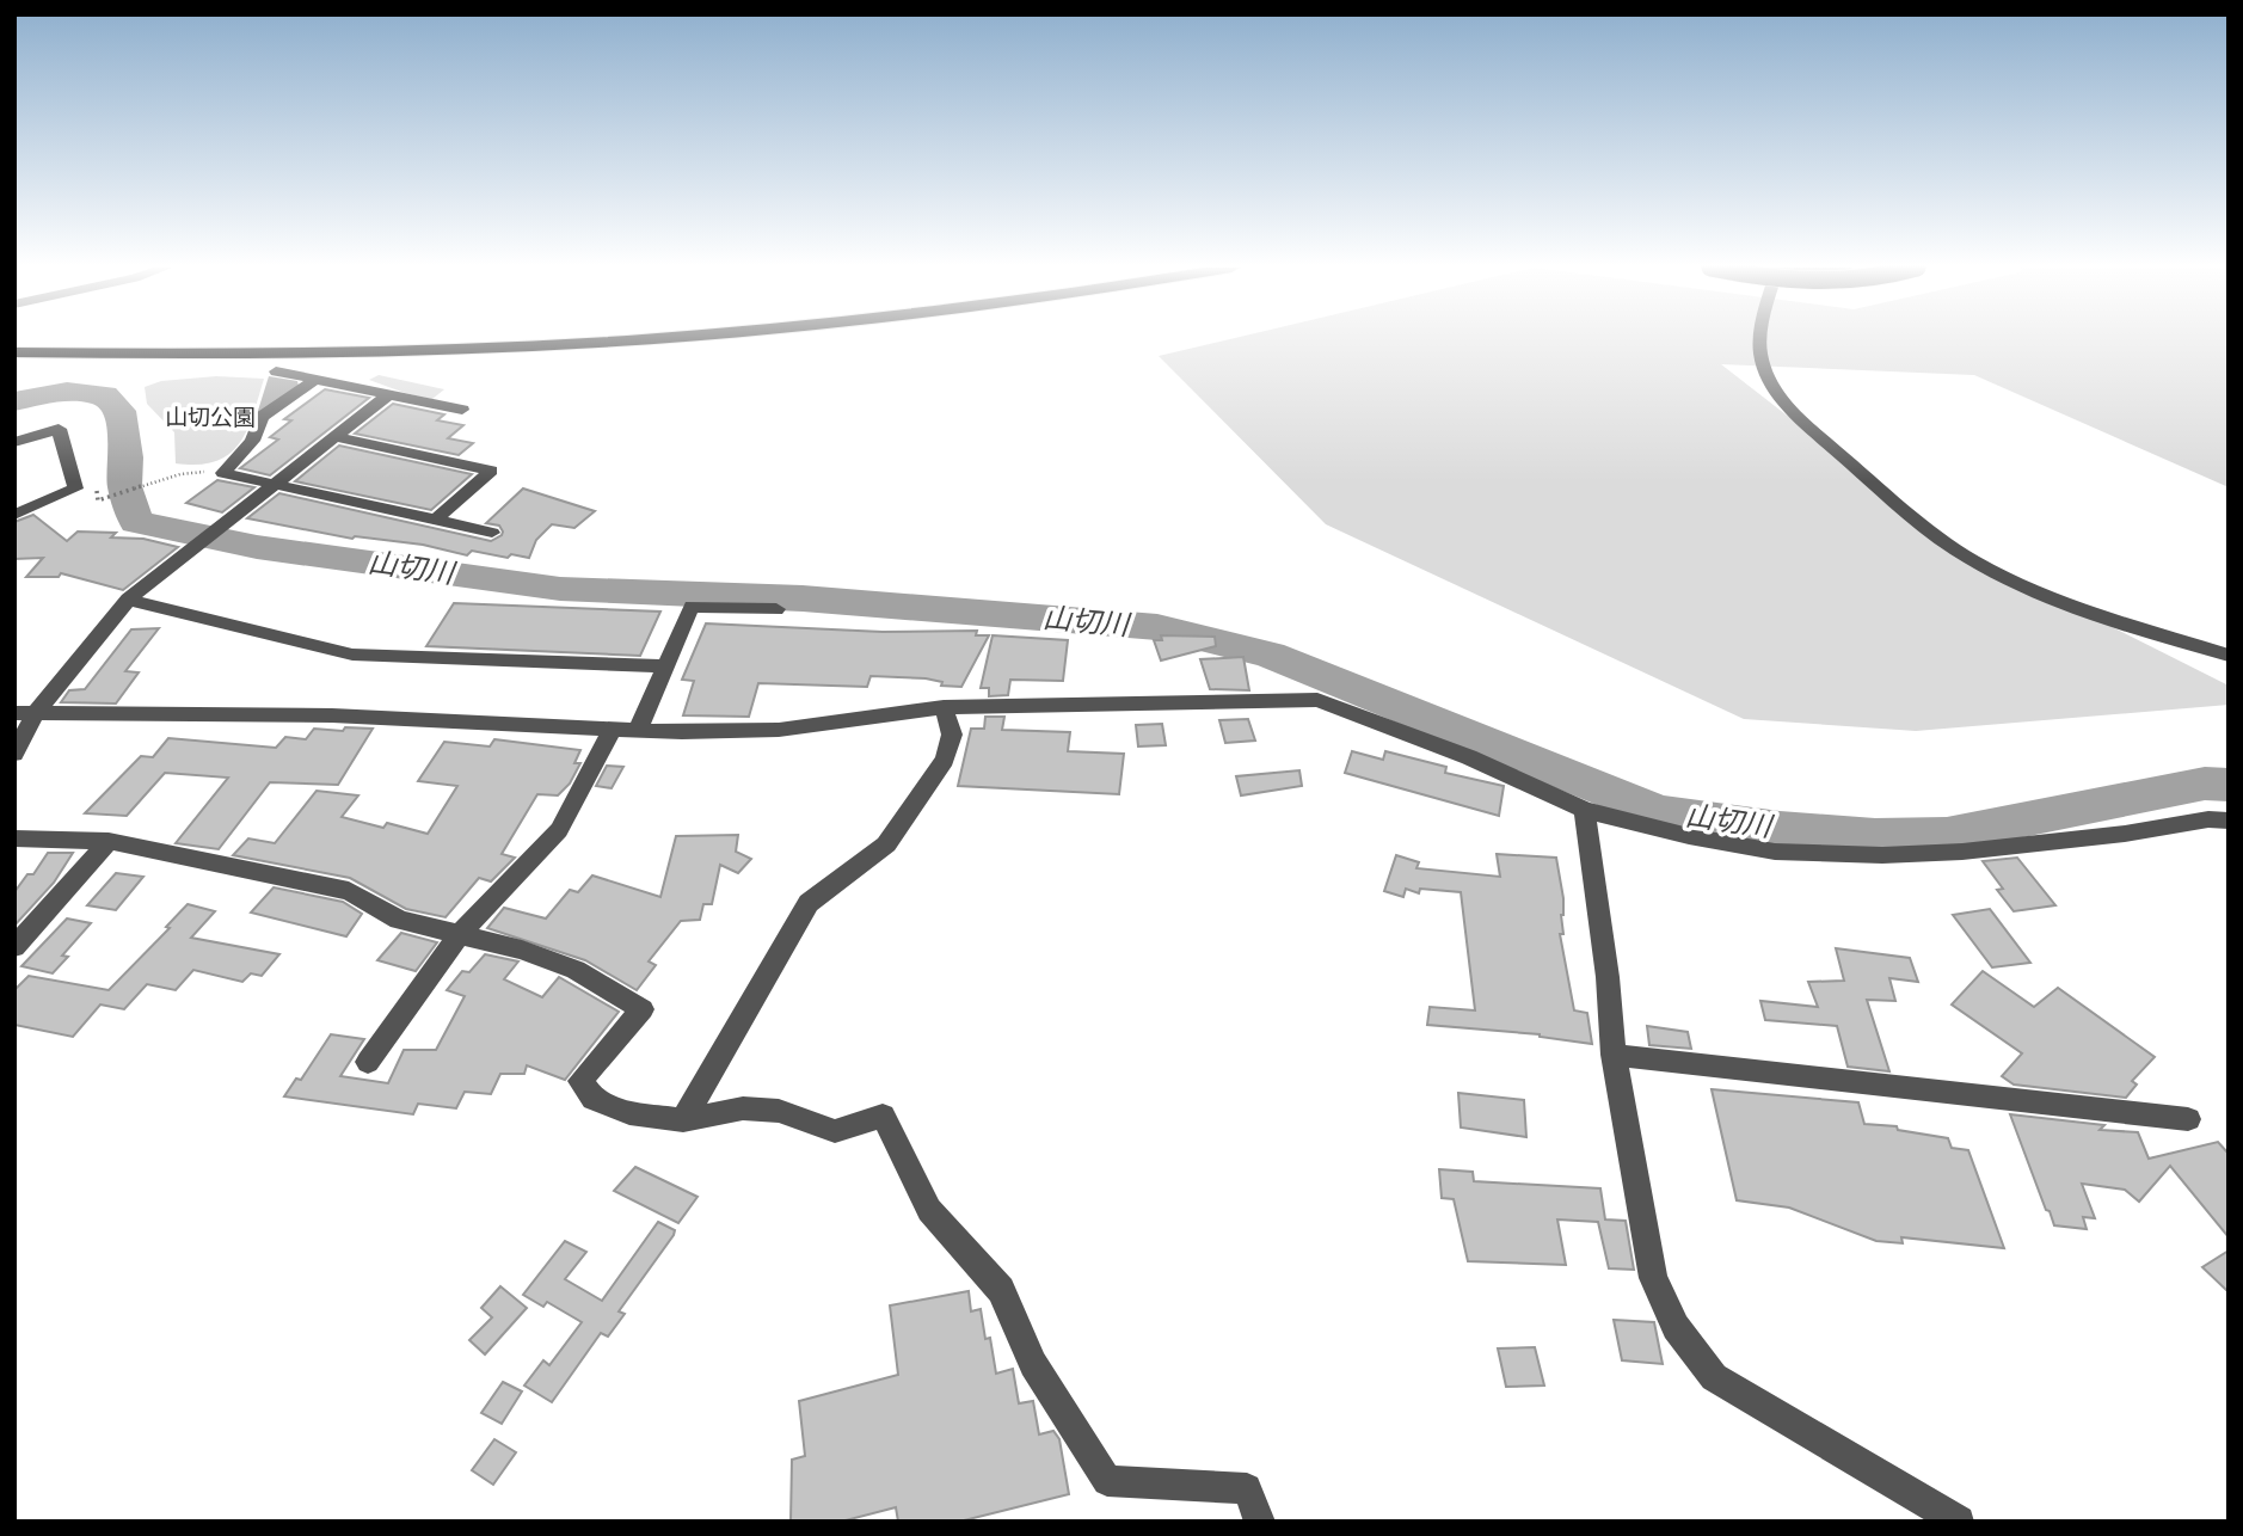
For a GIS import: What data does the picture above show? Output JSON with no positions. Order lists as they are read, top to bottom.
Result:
{
  "water": ["山切川"],
  "parks": ["山切公園"]
}
